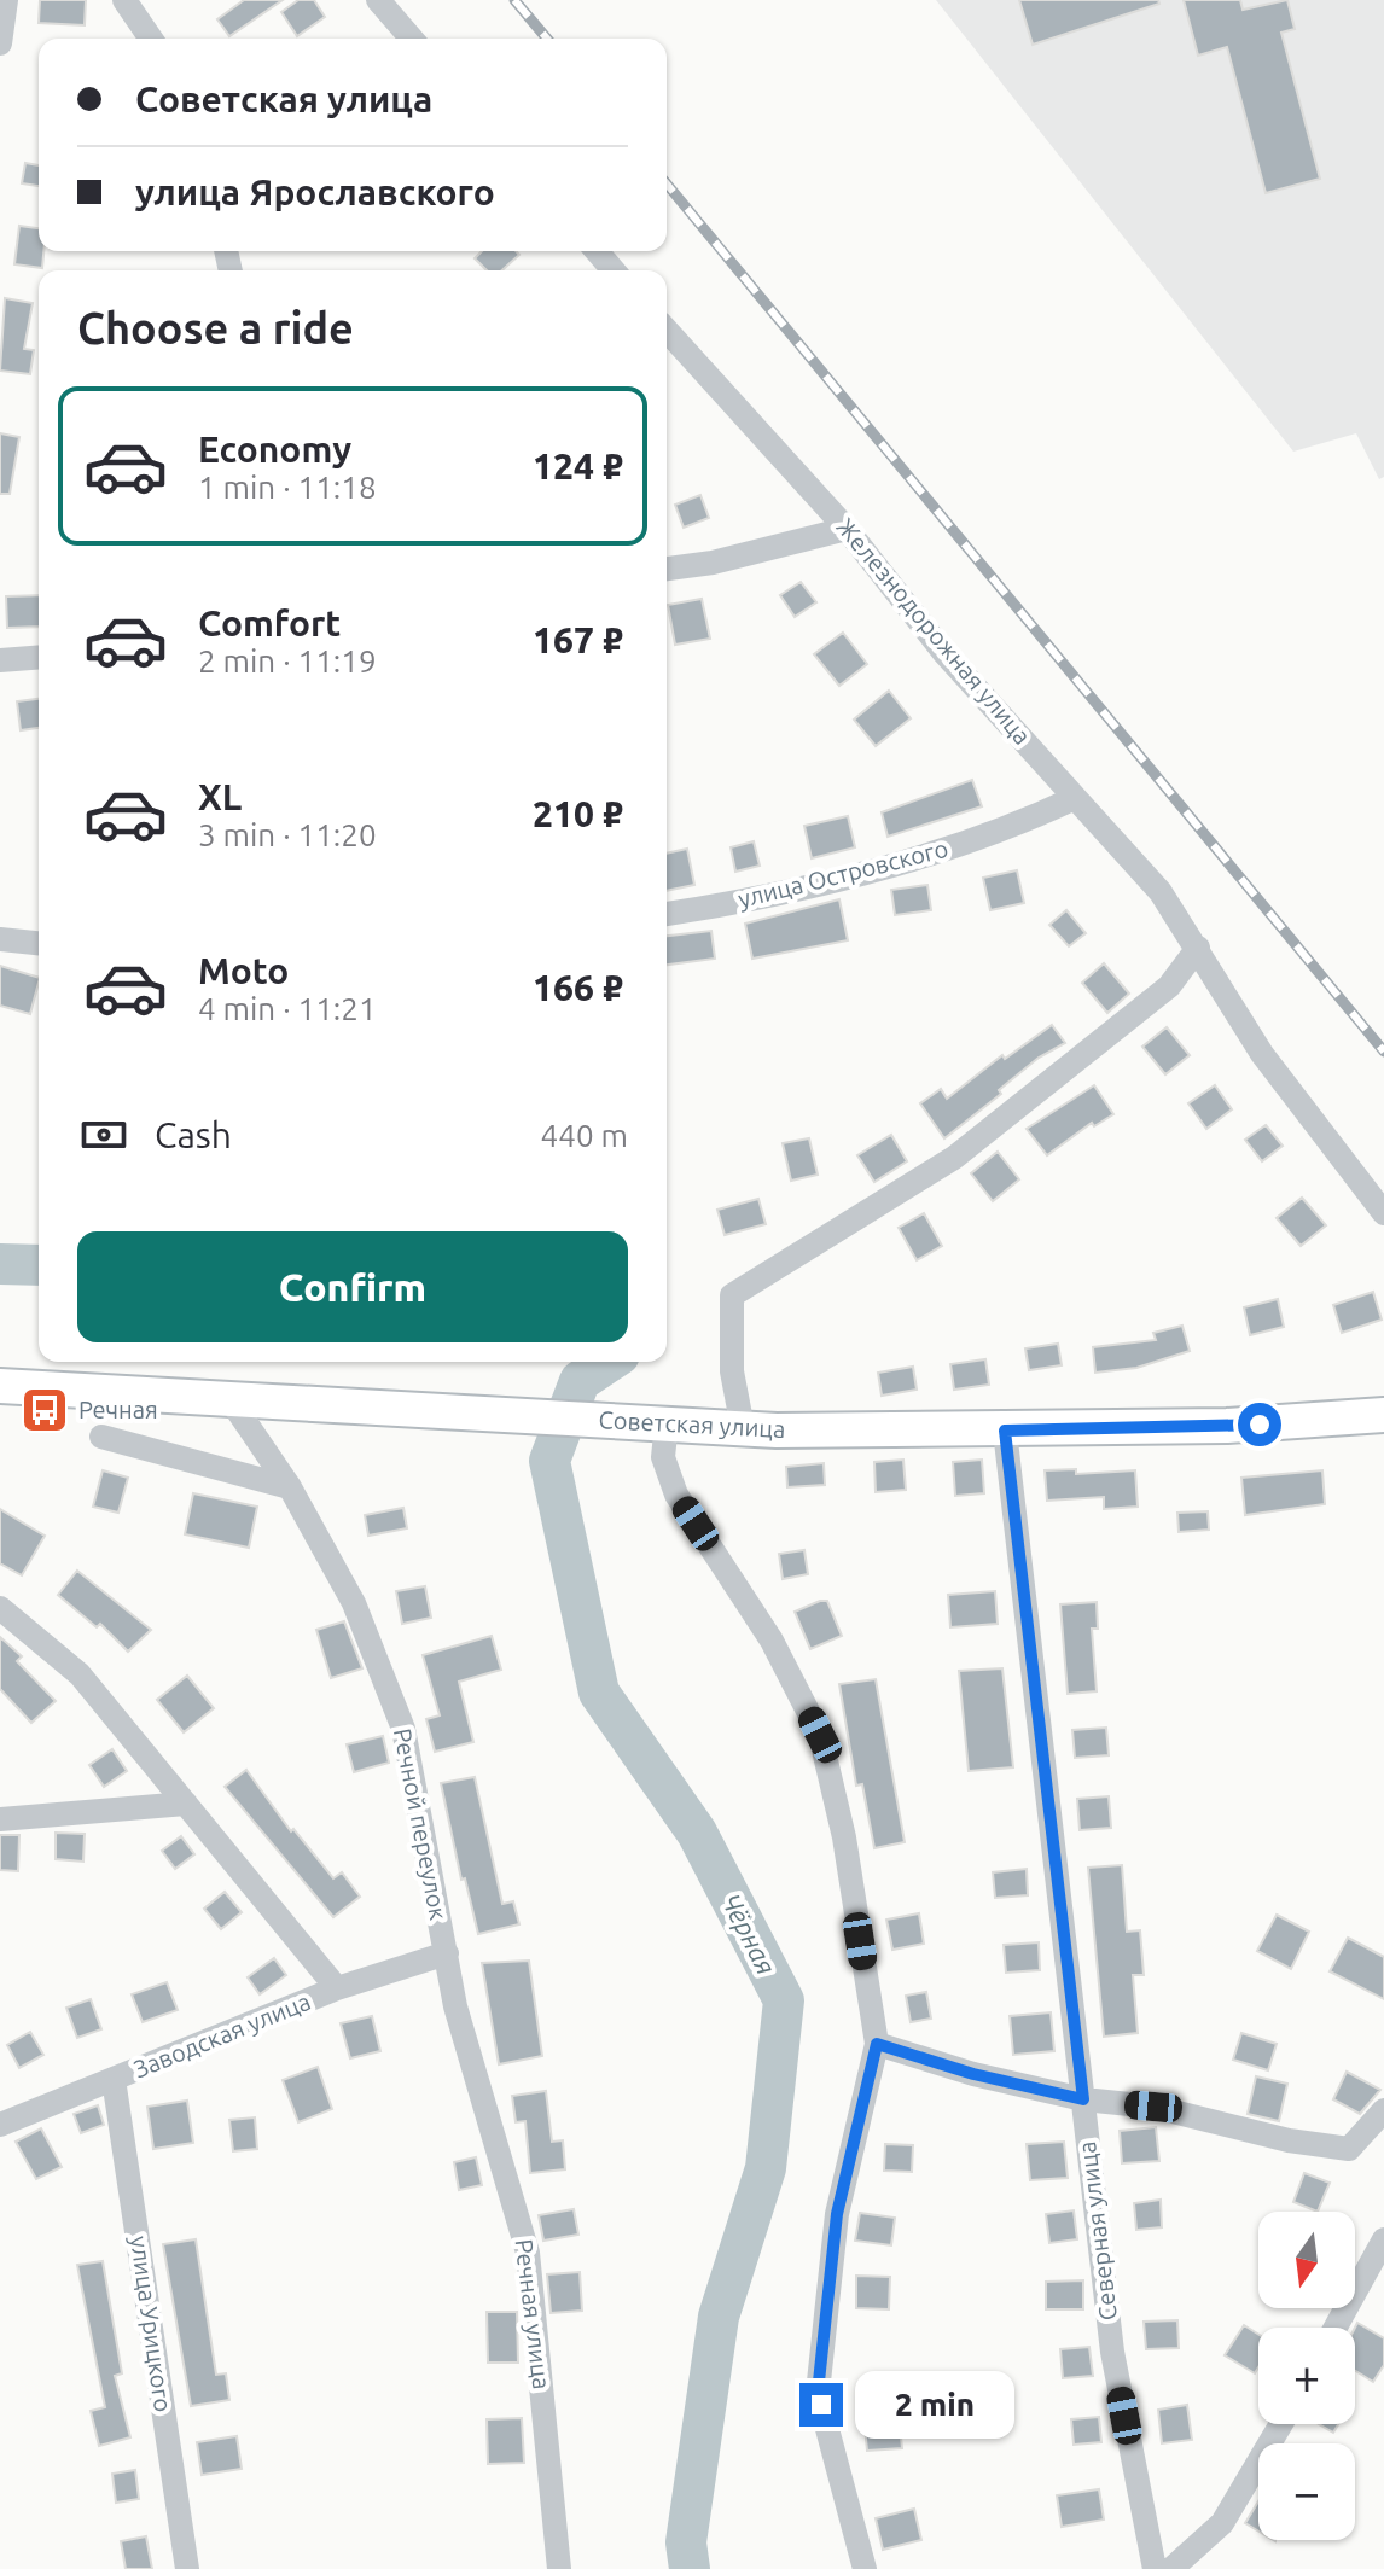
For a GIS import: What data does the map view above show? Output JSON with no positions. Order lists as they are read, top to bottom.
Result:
{
  "streets": {
    "main road": ["Советская улица"],
    "street": [
      "Железнодорожная улица",
      "улица Островского",
      "Речной переулок",
      "Заводская улица",
      "Северная улица",
      "Речная улица",
      "улица Урицкого"
    ]
  },
  "crossings": [
    ["Железнодорожная улица", "улица Островского"],
    ["Советская улица", "Речной переулок"],
    ["Советская улица", "Северная улица"],
    ["Речной переулок", "Заводская улица"],
    ["Речной переулок", "Речная улица"],
    ["Заводская улица", "Речная улица"],
    ["Заводская улица", "улица Урицкого"]
  ],
  "water": ["Чёрная"],
  "places": {
    "bus stop": ["Речная"]
  },
  "north": "bottom",
  "page": {
    "banner": ["Советская улица", "улица Ярославского"],
    "heading": "Choose a ride",
    "list": [
      {
        "name": "Economy",
        "note": "1 min · 11:18",
        "value": "124 ₽"
      },
      {
        "name": "Comfort",
        "note": "2 min · 11:19",
        "value": "167 ₽"
      },
      {
        "name": "XL",
        "note": "3 min · 11:20",
        "value": "210 ₽"
      },
      {
        "name": "Moto",
        "note": "4 min · 11:21",
        "value": "166 ₽"
      }
    ],
    "pay": ["Cash", "440 m"],
    "buttons": "Confirm",
    "map_buttons": ["+", "−"],
    "bubble": "2 min"
  }
}
